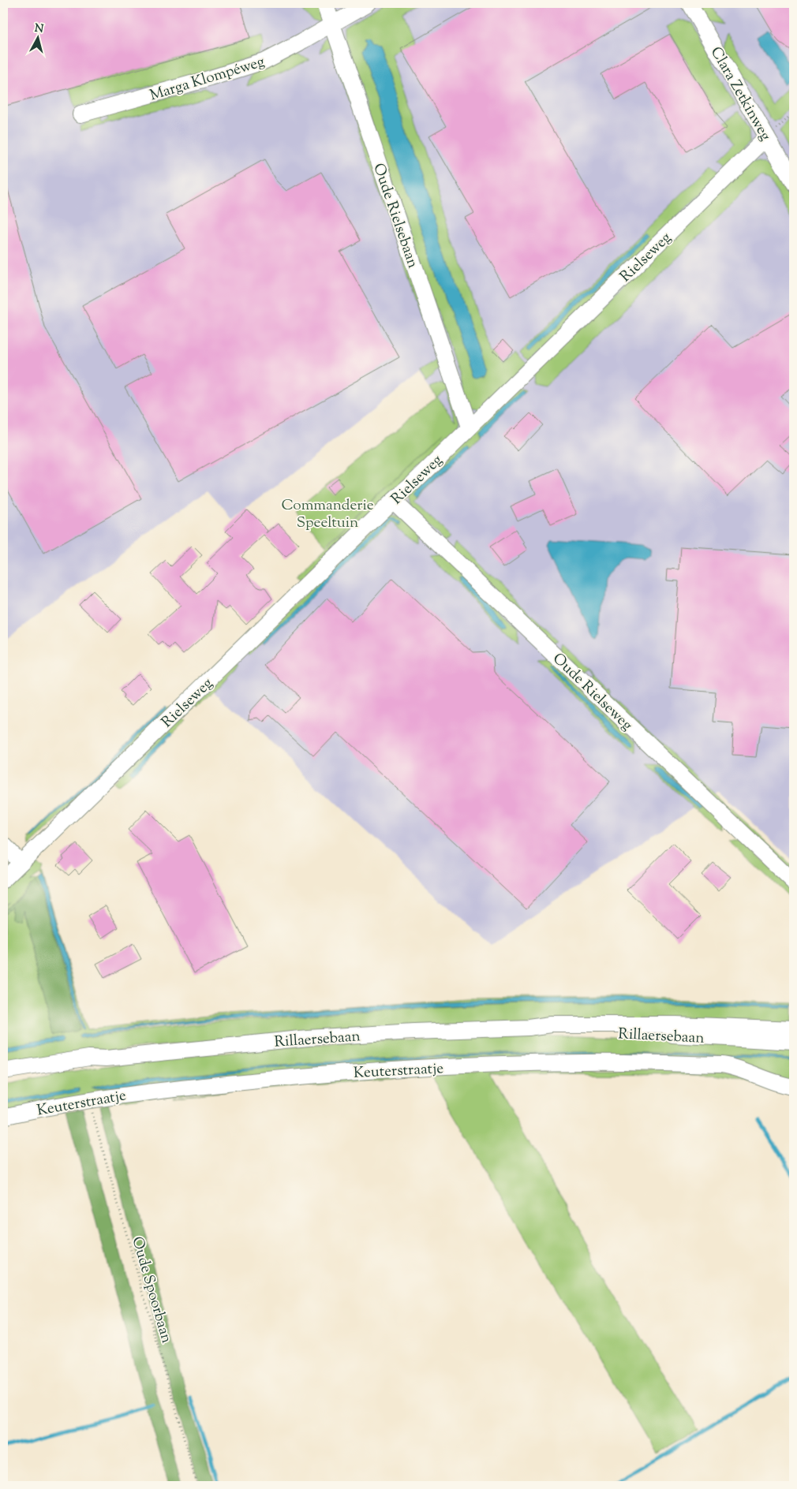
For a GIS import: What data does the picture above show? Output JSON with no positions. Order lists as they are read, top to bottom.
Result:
{
  "streets": {
    "street": [
      "Marga Klompéweg",
      "Clara Zetkinweg",
      "Oude Rielsebaan",
      "Rielseweg",
      "Oude Rielseweg",
      "Rillaersebaan",
      "Keuterstraatje"
    ],
    "path": ["Oude Spoorbaan"]
  },
  "crossings": [
    ["Marga Klompéweg", "Oude Rielsebaan"],
    ["Clara Zetkinweg", "Rielseweg"],
    ["Oude Rielsebaan", "Rielseweg"],
    ["Rielseweg", "Oude Rielseweg"],
    ["Keuterstraatje", "Oude Spoorbaan"]
  ],
  "parks": ["Commanderie Speeltuin"],
  "north": "top"
}
